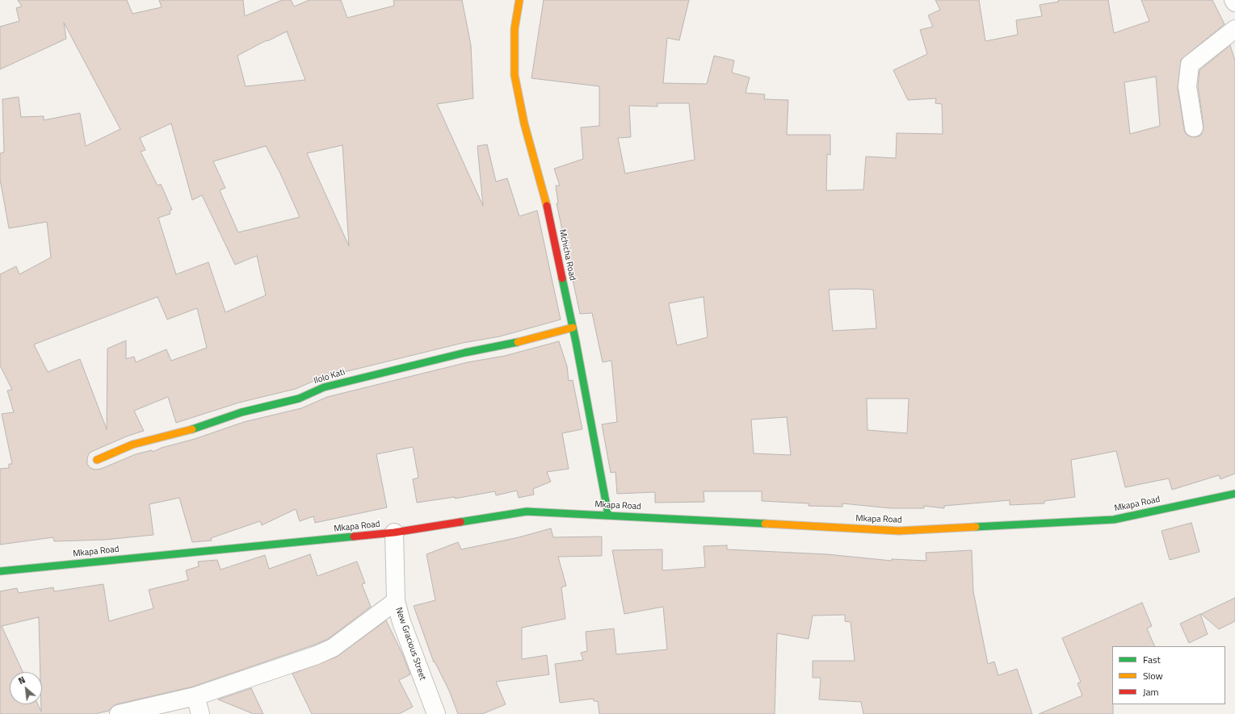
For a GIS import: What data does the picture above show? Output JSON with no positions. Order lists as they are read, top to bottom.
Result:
{
  "streets": {
    "street": [
      "Mchicha Road",
      "Ilolo Kati",
      "Mkapa Road",
      "New Gracious Street"
    ]
  },
  "crossings": [
    ["Mchicha Road", "Ilolo Kati"],
    ["Mchicha Road", "Mkapa Road"],
    ["Mkapa Road", "New Gracious Street"]
  ],
  "legend": ["Fast", "Slow", "Jam"],
  "north": "top left"
}
